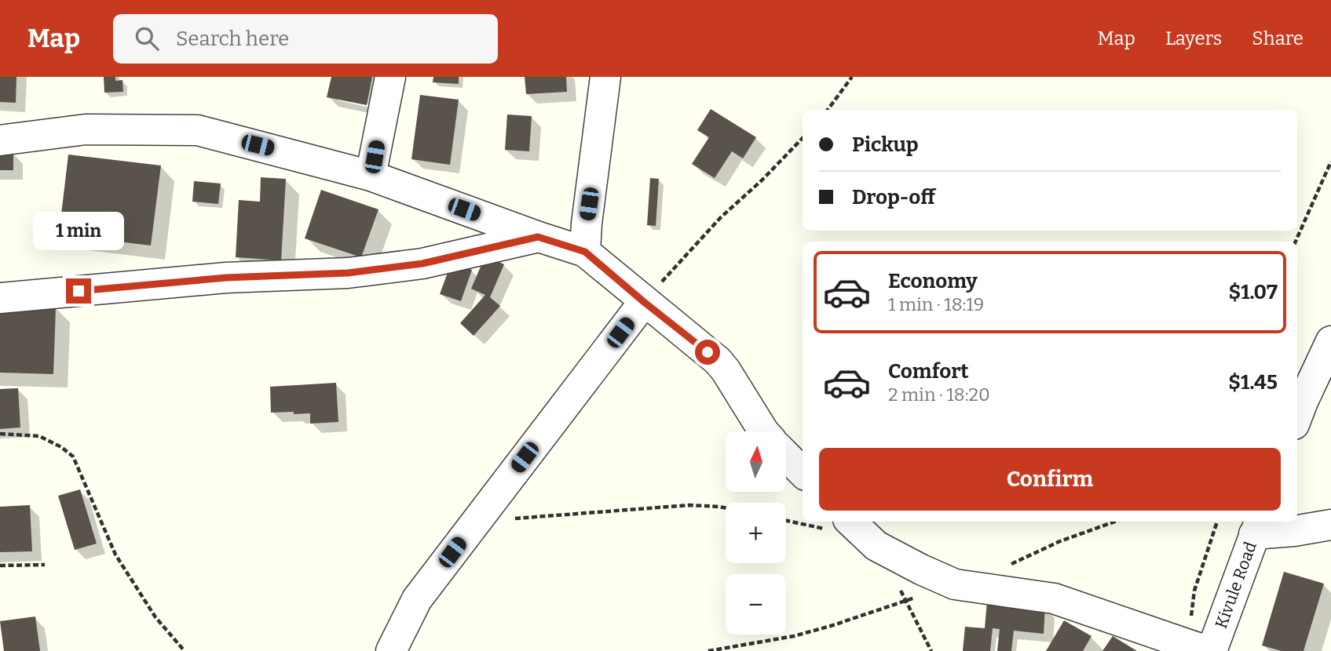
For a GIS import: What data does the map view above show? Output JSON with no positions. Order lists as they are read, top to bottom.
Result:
{
  "streets": {
    "street": ["Kivule Road"]
  },
  "north": "top",
  "page": {
    "header": "Map",
    "search": "Search here",
    "nav": ["Map", "Layers", "Share"],
    "banner": ["Pickup", "Drop-off"],
    "bubble": "1 min",
    "list": [
      {
        "name": "Economy",
        "note": "1 min · 18:19",
        "value": "$1.07"
      },
      {
        "name": "Comfort",
        "note": "2 min · 18:20",
        "value": "$1.45"
      }
    ],
    "map_buttons": ["+", "−"],
    "buttons": "Confirm"
  }
}
